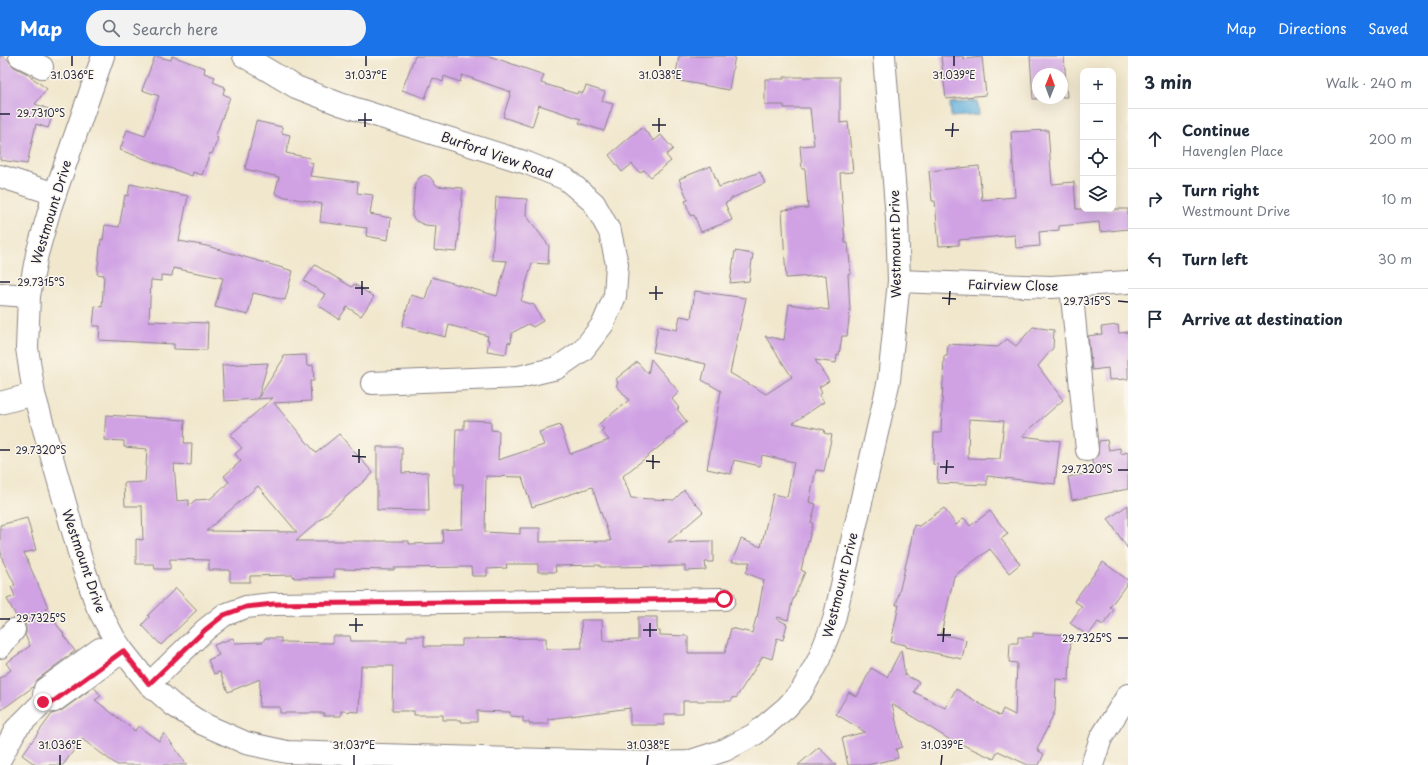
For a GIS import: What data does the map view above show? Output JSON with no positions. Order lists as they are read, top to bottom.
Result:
{
  "streets": {
    "street": ["Burford View Road", "Westmount Drive", "Fairview Close"]
  },
  "crossings": [
    ["Westmount Drive", "Fairview Close"]
  ],
  "north": "top",
  "page": {
    "header": "Map",
    "search": "Search here",
    "nav": ["Map", "Directions", "Saved"],
    "heading": ["3 min", "Walk · 240 m"],
    "map_buttons": ["+", "−"],
    "list": [
      ["Continue", "Havenglen Place", "200 m"],
      ["Turn right", "Westmount Drive", "10 m"],
      ["Turn left", "30 m"],
      "Arrive at destination"
    ]
  },
  "coordinates": [
    "31.036°E",
    "31.037°E",
    "31.038°E",
    "31.039°E",
    "29.7310°S",
    "29.7315°S",
    "29.7320°S",
    "29.7325°S"
  ]
}
